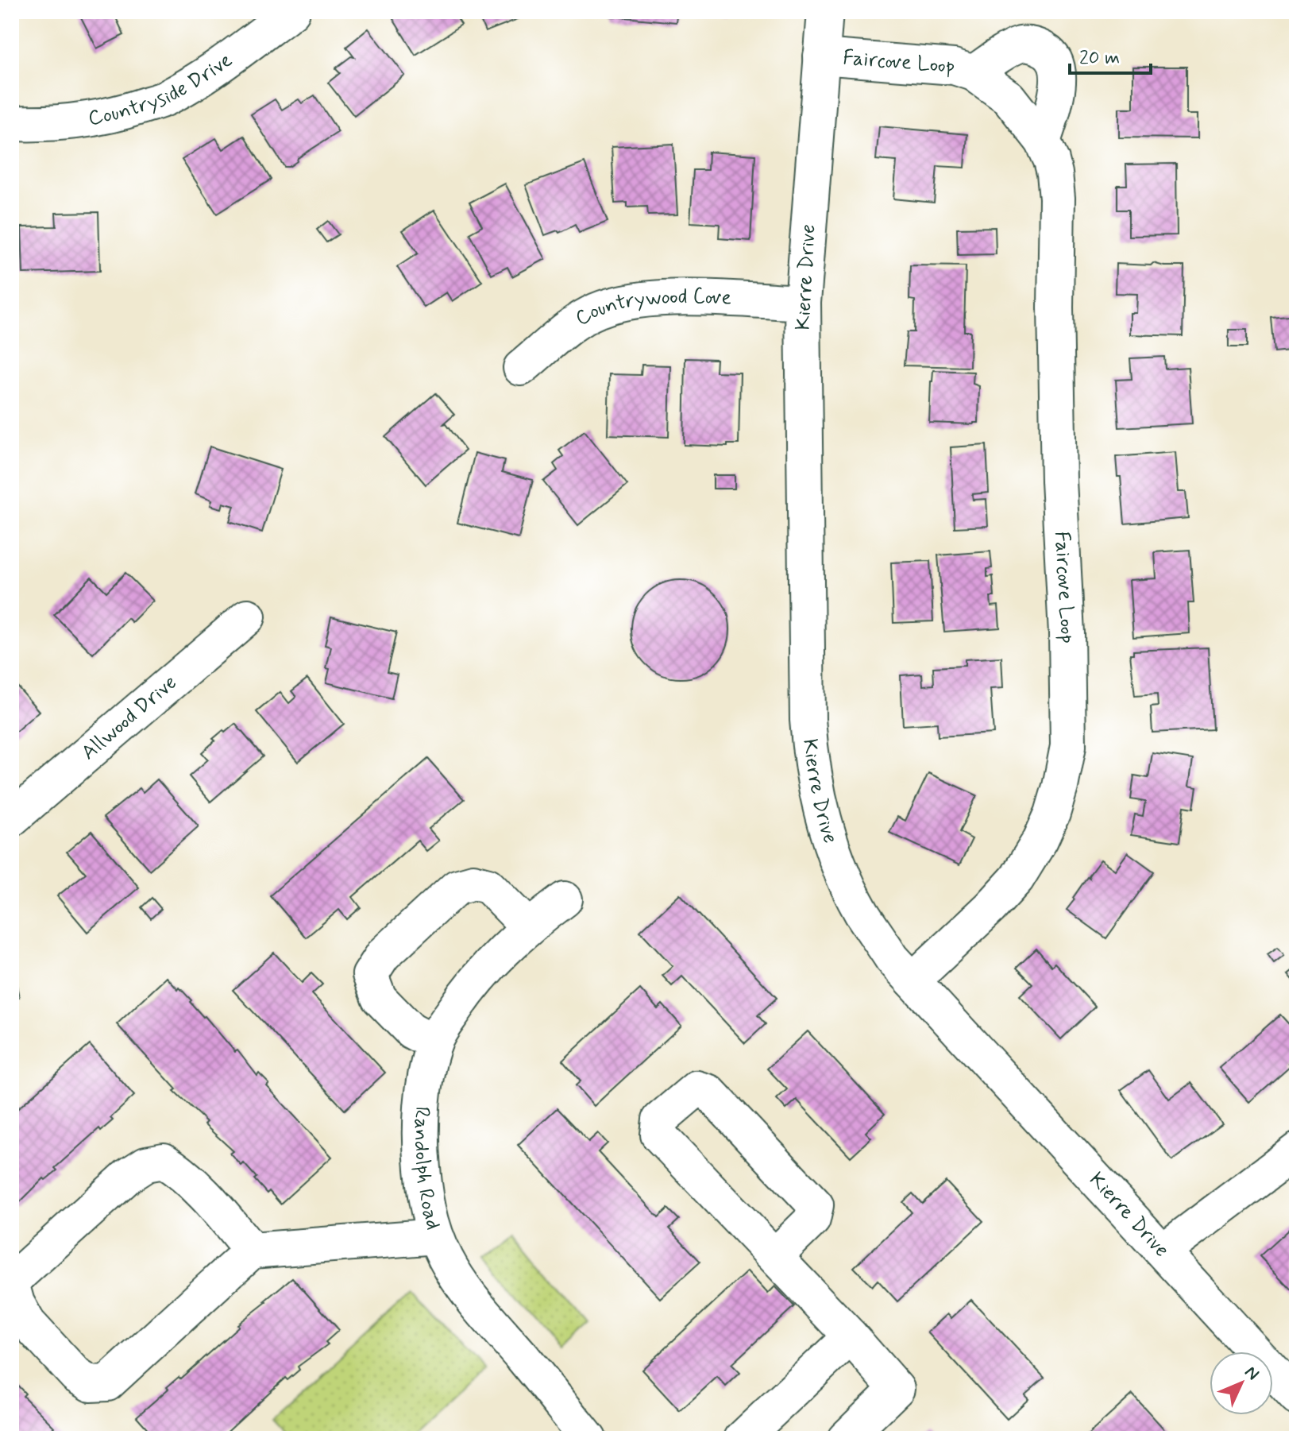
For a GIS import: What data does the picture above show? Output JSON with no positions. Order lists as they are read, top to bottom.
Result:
{
  "streets": {
    "street": [
      "Faircove Loop",
      "Countryside Drive",
      "Kierre Drive",
      "Countrywood Cove",
      "Allwood Drive",
      "Randolph Road"
    ]
  },
  "crossings": [
    ["Faircove Loop", "Kierre Drive"],
    ["Kierre Drive", "Countrywood Cove"]
  ],
  "scale_bar": "20 m",
  "north": "top right"
}
